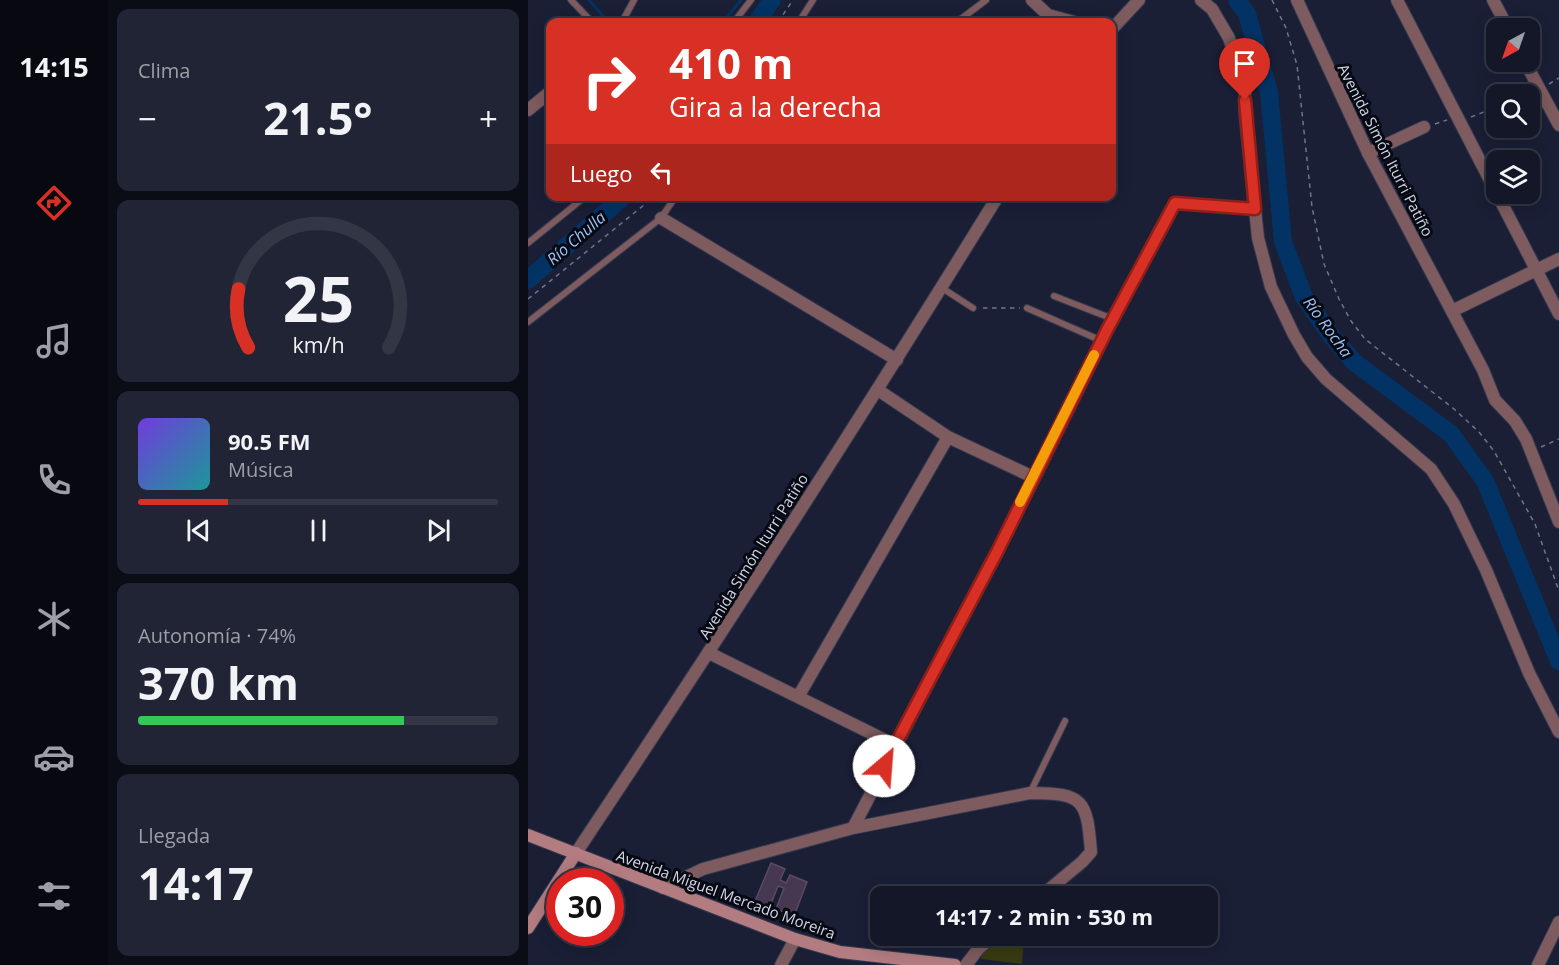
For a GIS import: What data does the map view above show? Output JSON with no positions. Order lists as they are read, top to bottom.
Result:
{
  "streets": {
    "main road": ["Avenida Simón Iturri Patiño", "Avenida Miguel Mercado Moreira"]
  },
  "crossings": [
    ["Avenida Simón Iturri Patiño", "Avenida Miguel Mercado Moreira"]
  ],
  "water": ["Río Chulla", "Río Rocha"],
  "north": "bottom left",
  "page": {
    "tabs": "14:15",
    "tile": [
      "Clima",
      ["Autonomía · 74%", "370 km"],
      ["Llegada", "14:17"]
    ],
    "turn": ["410 m", "Gira a la derecha"],
    "heat": ["−", "21.5°", "+"],
    "then": "Luego",
    "song": ["90.5 FM", "Música"],
    "limit": "30",
    "trip": "14:17 · 2 min · 530 m",
    "gauge": ["25", "km/h"]
  }
}
